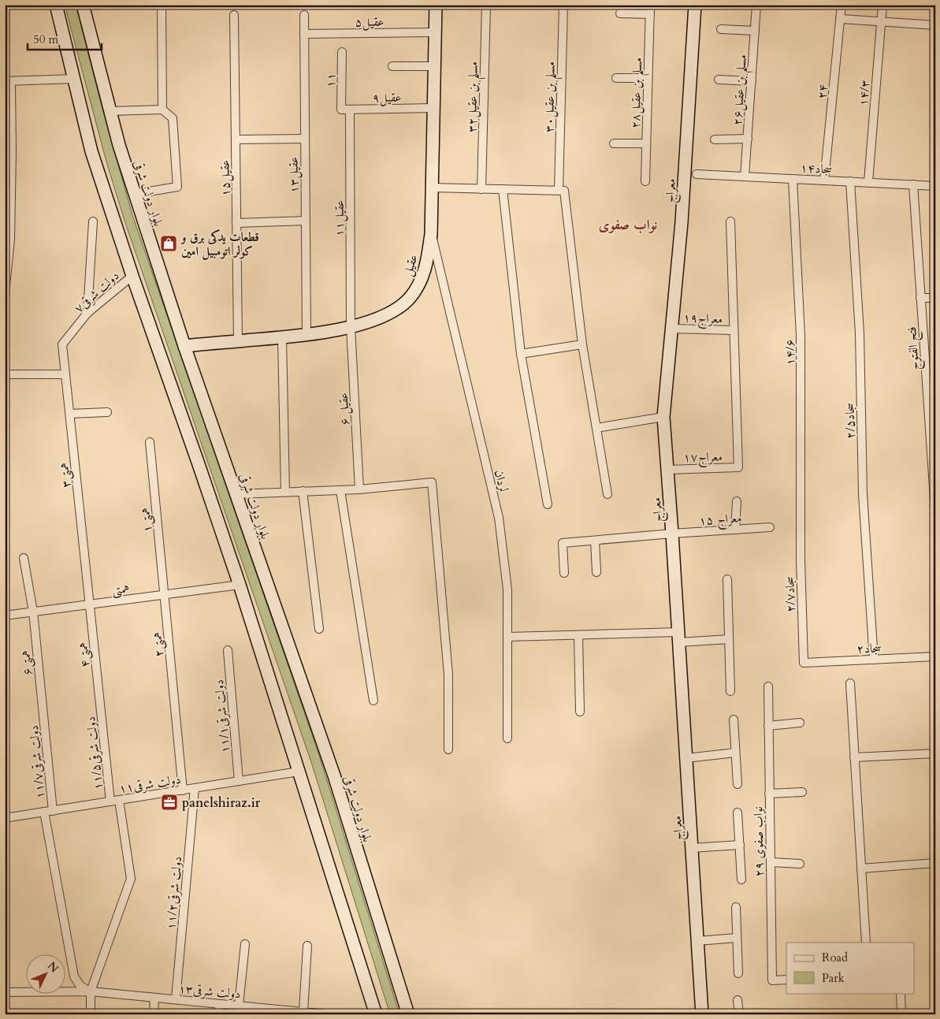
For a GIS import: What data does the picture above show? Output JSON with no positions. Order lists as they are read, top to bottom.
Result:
{
  "streets": {
    "main road": ["معراج", "بلوار دولت شرقی", "عقیل"],
    "street": [
      "عقیل۵",
      "۱۱",
      "مسلم بن عقیل۲۶",
      "۲۴",
      "مسلم بن عقیل۲۸",
      "۱۴/۳",
      "عقیل۹",
      "مسلم بن عقیل۳۲",
      "مسلم بن عقیل۳۰",
      "۱۴سجاد",
      "عقیل۱۳",
      "عقیل۱۵",
      "عقیل۱۱",
      "۷دولت شرقی",
      "معراج۱۹",
      "فتح الفتوح",
      "۱۴/۶",
      "عقیل ۶",
      "۲/۵سجاد",
      "معراج۱۷",
      "۳همتی",
      "لردان",
      "معراج ۱۵",
      "۱همتی",
      "همتی",
      "سجاد۲/۷",
      "۲همتی",
      "۲سجاد",
      "۴همتی",
      "۶همتی",
      "۱۱/۱دولت شرقی",
      "۱۱/۵دولت شرقی",
      "۱۱/۷دولت شرقی",
      "۱۱دولت شرقی",
      "نواب صفوی ۲۹",
      "۱۱/۲دولت شرقی",
      "۱۳دولت شرقی"
    ]
  },
  "crossings": [
    ["عقیل۵", "عقیل۱۳"],
    ["عقیل۵", "عقیل"],
    ["۱۱", "عقیل۹"],
    ["مسلم بن عقیل۲۶", "۱۴سجاد"],
    ["۲۴", "۱۴سجاد"],
    ["۱۴/۳", "۱۴سجاد"],
    ["عقیل۹", "عقیل۱۱"],
    ["عقیل۹", "عقیل"],
    ["۱۴سجاد", "فتح الفتوح"],
    ["۱۴سجاد", "۱۴/۶"],
    ["۱۴سجاد", "۲/۵سجاد"],
    ["عقیل۱۳", "عقیل"],
    ["عقیل۱۵", "عقیل"],
    ["معراج", "معراج۱۹"],
    ["معراج", "معراج۱۷"],
    ["معراج", "معراج ۱۵"],
    ["بلوار دولت شرقی", "عقیل"],
    ["عقیل۱۱", "عقیل"],
    ["عقیل۱۱", "عقیل ۶"],
    ["عقیل", "عقیل ۶"],
    ["عقیل", "لردان"],
    ["۷دولت شرقی", "۳همتی"],
    ["معراج۱۹", "معراج۱۷"],
    ["۱۴/۶", "سجاد۲/۷"],
    ["۲/۵سجاد", "۲سجاد"],
    ["۳همتی", "همتی"],
    ["۳همتی", "۴همتی"],
    ["۱همتی", "همتی"],
    ["۱همتی", "۲همتی"],
    ["همتی", "۲همتی"],
    ["همتی", "۴همتی"],
    ["همتی", "۶همتی"],
    ["سجاد۲/۷", "۲سجاد"],
    ["۲همتی", "۱۱دولت شرقی"],
    ["۴همتی", "۱۱/۵دولت شرقی"],
    ["۶همتی", "۱۱/۷دولت شرقی"],
    ["۱۱/۱دولت شرقی", "۱۱دولت شرقی"],
    ["۱۱/۵دولت شرقی", "۱۱/۷دولت شرقی"],
    ["۱۱/۵دولت شرقی", "۱۱دولت شرقی"],
    ["۱۱/۵دولت شرقی", "۱۳دولت شرقی"],
    ["۱۱/۷دولت شرقی", "۱۱دولت شرقی"],
    ["۱۱/۷دولت شرقی", "۱۳دولت شرقی"],
    ["۱۱دولت شرقی", "۱۱/۲دولت شرقی"],
    ["۱۱/۲دولت شرقی", "۱۳دولت شرقی"]
  ],
  "districts": ["نواب صفوی"],
  "places": {
    "shop": ["قطعات یدکی برق و کولر اتومبیل امین"],
    "office": ["panelshiraz.ir"]
  },
  "legend": ["Road", "Park"],
  "scale_bar": "50 m",
  "north": "top right"
}
